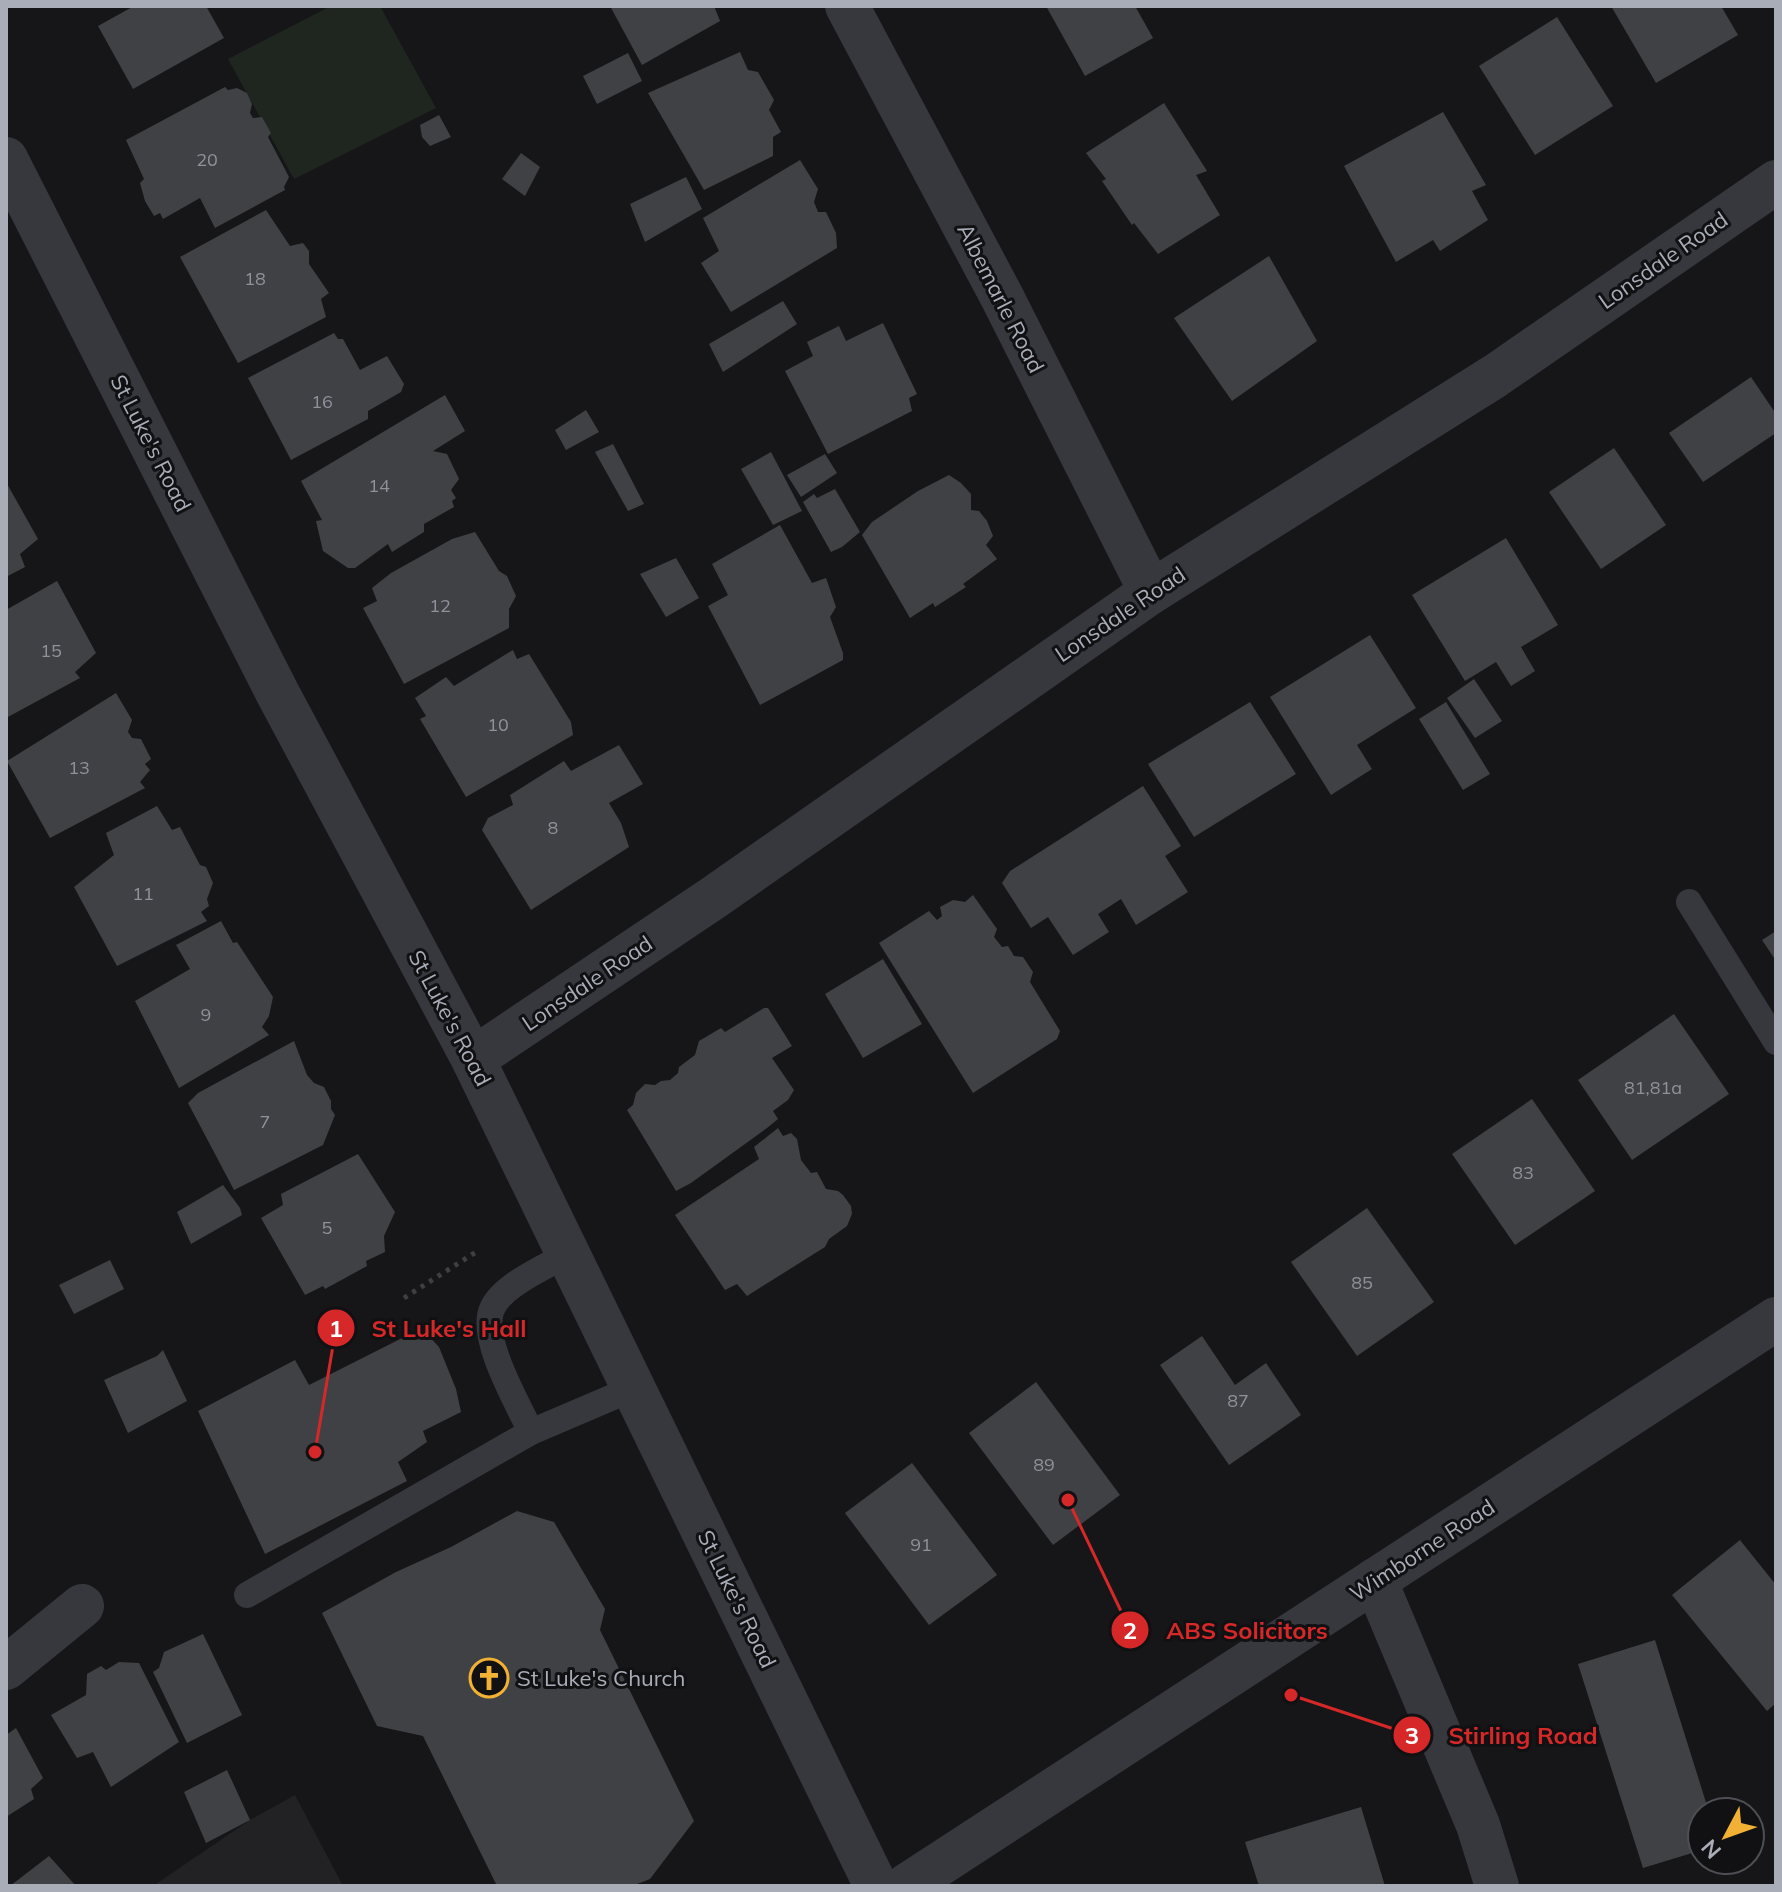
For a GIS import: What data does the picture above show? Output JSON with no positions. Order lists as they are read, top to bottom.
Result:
{
  "streets": {
    "street": [
      "Lonsdale Road",
      "Albemarle Road",
      "St Luke's Road",
      "Wimborne Road"
    ]
  },
  "crossings": [
    ["Lonsdale Road", "Albemarle Road"],
    ["Lonsdale Road", "St Luke's Road"]
  ],
  "places": {
    "other": ["St Luke's Hall", "ABS Solicitors", "Stirling Road"],
    "church": ["St Luke's Church"]
  },
  "house_numbers": [
    "20",
    "18",
    "16",
    "14",
    "12",
    "15",
    "10",
    "13",
    "8",
    "11",
    "9",
    "81,81a",
    "7",
    "83",
    "5",
    "85",
    "87",
    "89",
    "91"
  ],
  "north": "bottom left"
}
